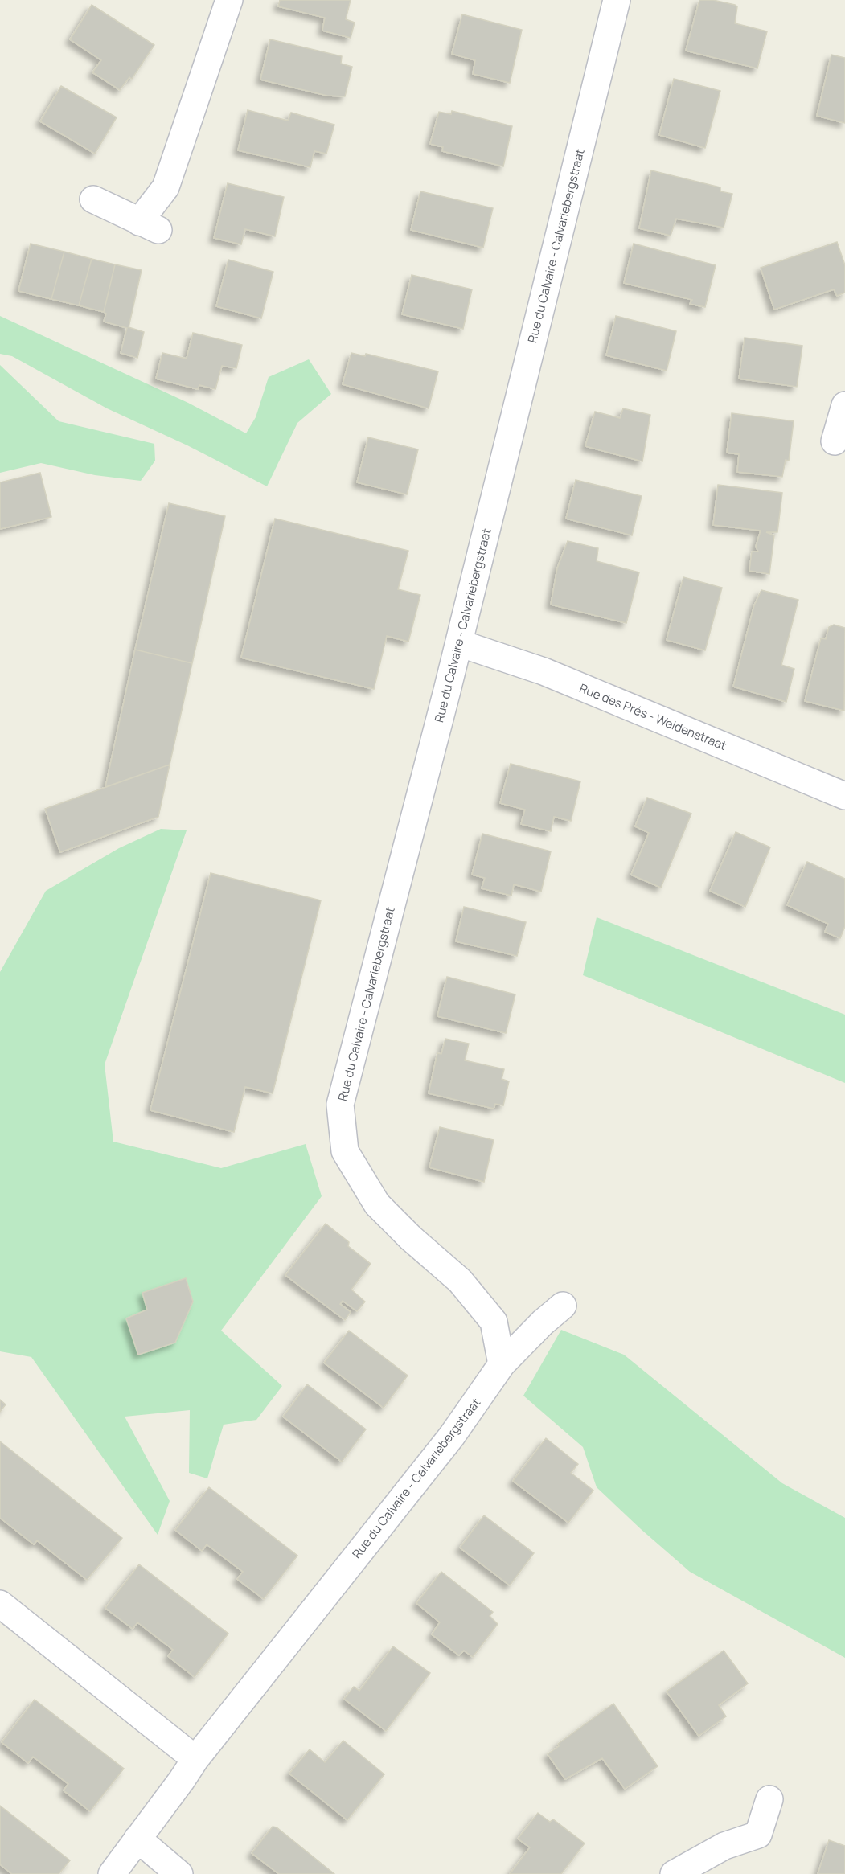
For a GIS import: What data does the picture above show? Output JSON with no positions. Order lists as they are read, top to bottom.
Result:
{
  "streets": {
    "street": ["Rue du Calvaire - Calvariebergstraat", "Rue des Prés - Weidenstraat"]
  },
  "crossings": [
    ["Rue du Calvaire - Calvariebergstraat", "Rue des Prés - Weidenstraat"]
  ]
}
